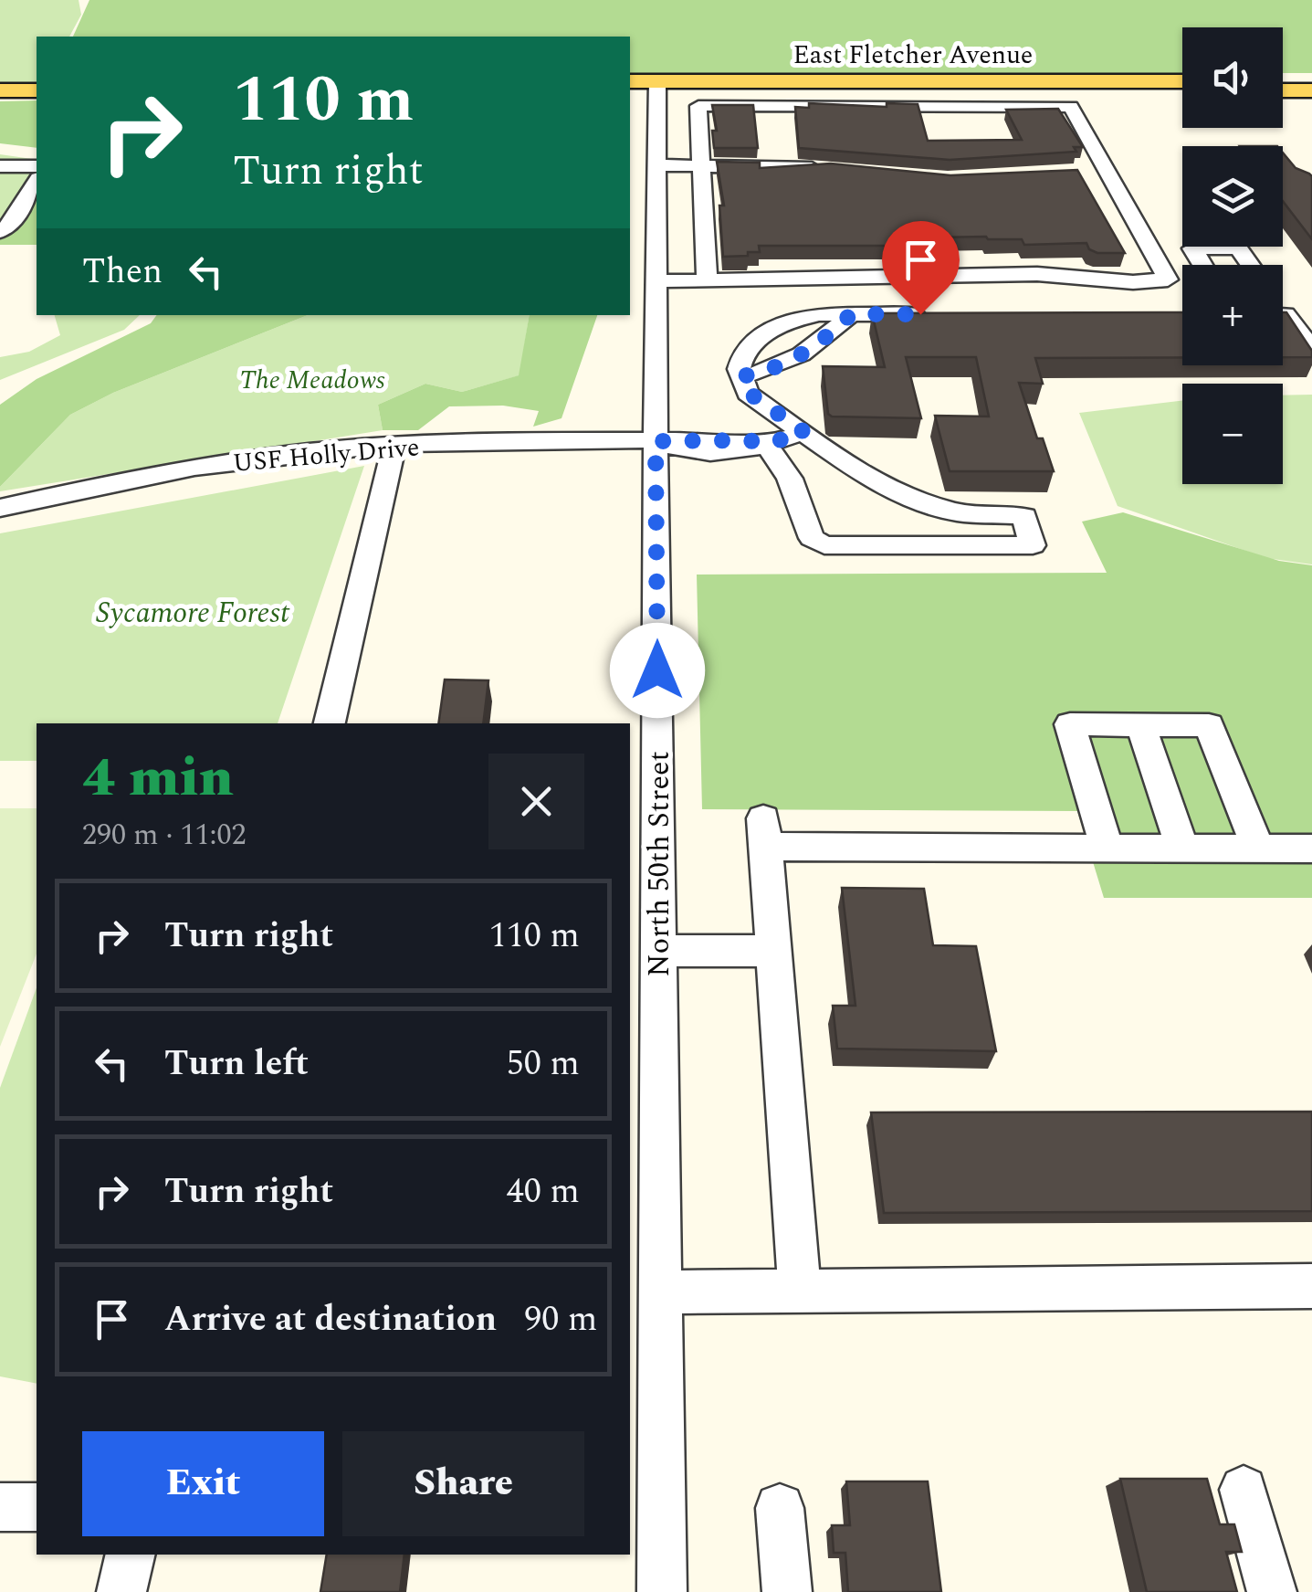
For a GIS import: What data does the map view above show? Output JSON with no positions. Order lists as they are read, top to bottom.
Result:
{
  "streets": {
    "main road": ["East Fletcher Avenue"],
    "street": ["USF Holly Drive", "North 50th Street"]
  },
  "crossings": [
    ["East Fletcher Avenue", "North 50th Street"],
    ["USF Holly Drive", "North 50th Street"]
  ],
  "parks": ["The Meadows", "Sycamore Forest"],
  "page": {
    "map_buttons": ["+", "−"],
    "turn": ["110 m", "Turn right"],
    "then": "Then",
    "heading": ["4 min", "290 m · 11:02"],
    "list": [
      {
        "name": "Turn right",
        "value": "110 m"
      },
      {
        "name": "Turn left",
        "value": "50 m"
      },
      {
        "name": "Turn right",
        "value": "40 m"
      },
      {
        "name": "Arrive at destination",
        "value": "90 m"
      }
    ],
    "buttons": ["Exit", "Share"]
  }
}
